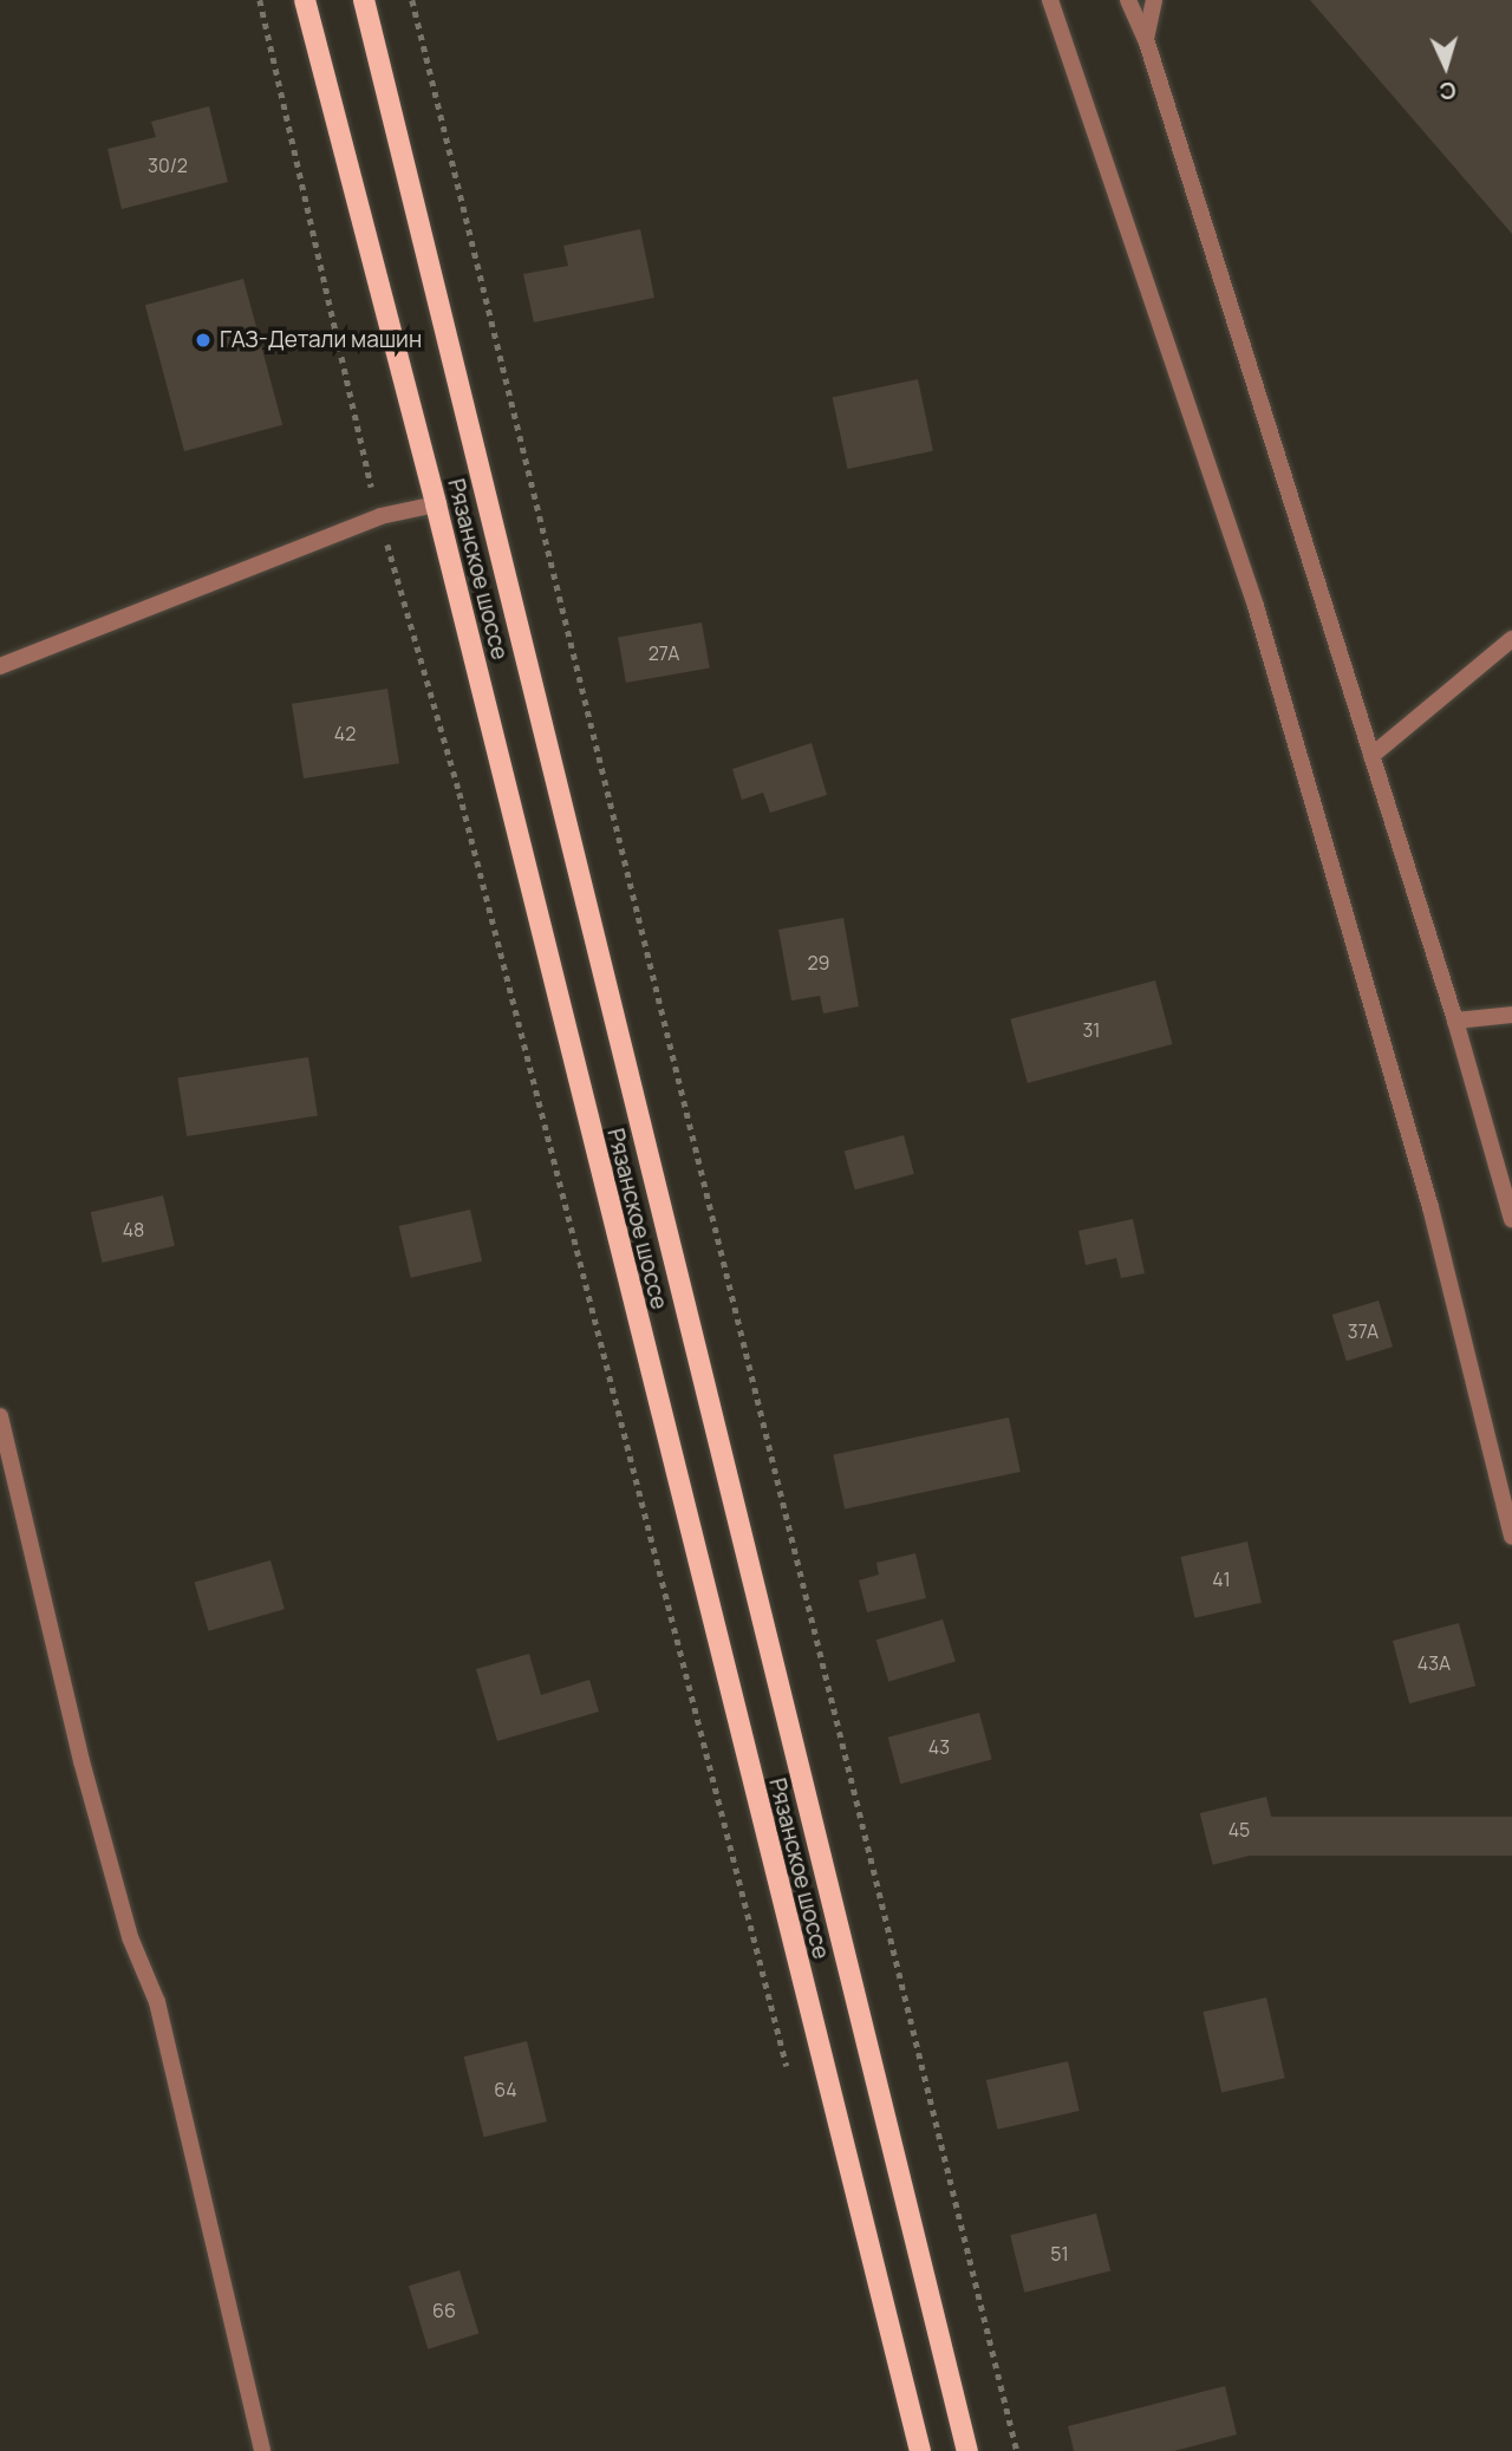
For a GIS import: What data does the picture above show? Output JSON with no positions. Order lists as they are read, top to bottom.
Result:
{
  "streets": {
    "main road": ["Рязанское шоссе"]
  },
  "places": ["ГАЗ-Детали машин"],
  "house_numbers": [
    "30/2",
    "27А",
    "42",
    "29",
    "31",
    "48",
    "37А",
    "41",
    "43А",
    "43",
    "45",
    "64",
    "51",
    "66"
  ],
  "north": "bottom"
}
